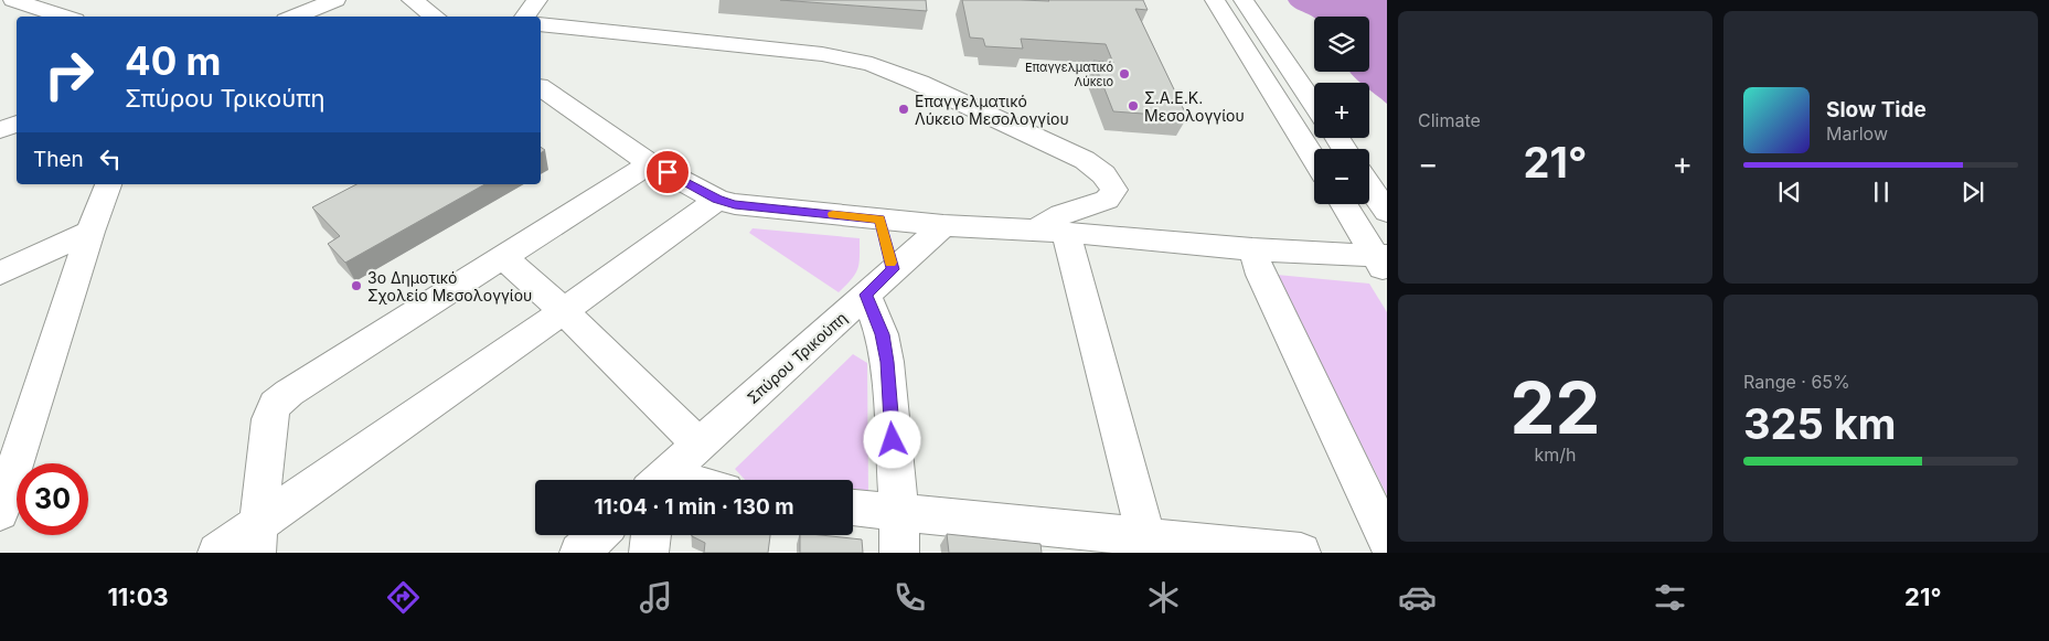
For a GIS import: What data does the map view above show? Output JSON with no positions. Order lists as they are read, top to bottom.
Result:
{
  "streets": {
    "street": ["Σπύρου Τρικούπη"]
  },
  "places": [
    "Επαγγελματικό Λύκειο",
    "Σ.Α.Ε.Κ. Μεσολογγίου",
    "Επαγγελματικό Λύκειο Μεσολογγίου",
    "3ο Δημοτικό Σχολείο Μεσολογγίου"
  ],
  "page": {
    "tile": [
      "Climate",
      ["22", "km/h"],
      ["Range · 65%", "325 km"]
    ],
    "map_buttons": ["+", "−"],
    "turn": ["40 m", "Σπύρου Τρικούπη"],
    "song": ["Slow Tide", "Marlow"],
    "then": "Then",
    "heat": ["−", "21°", "+"],
    "limit": "30",
    "trip": "11:04 · 1 min · 130 m",
    "tabs": ["11:03", "21°"]
  }
}
